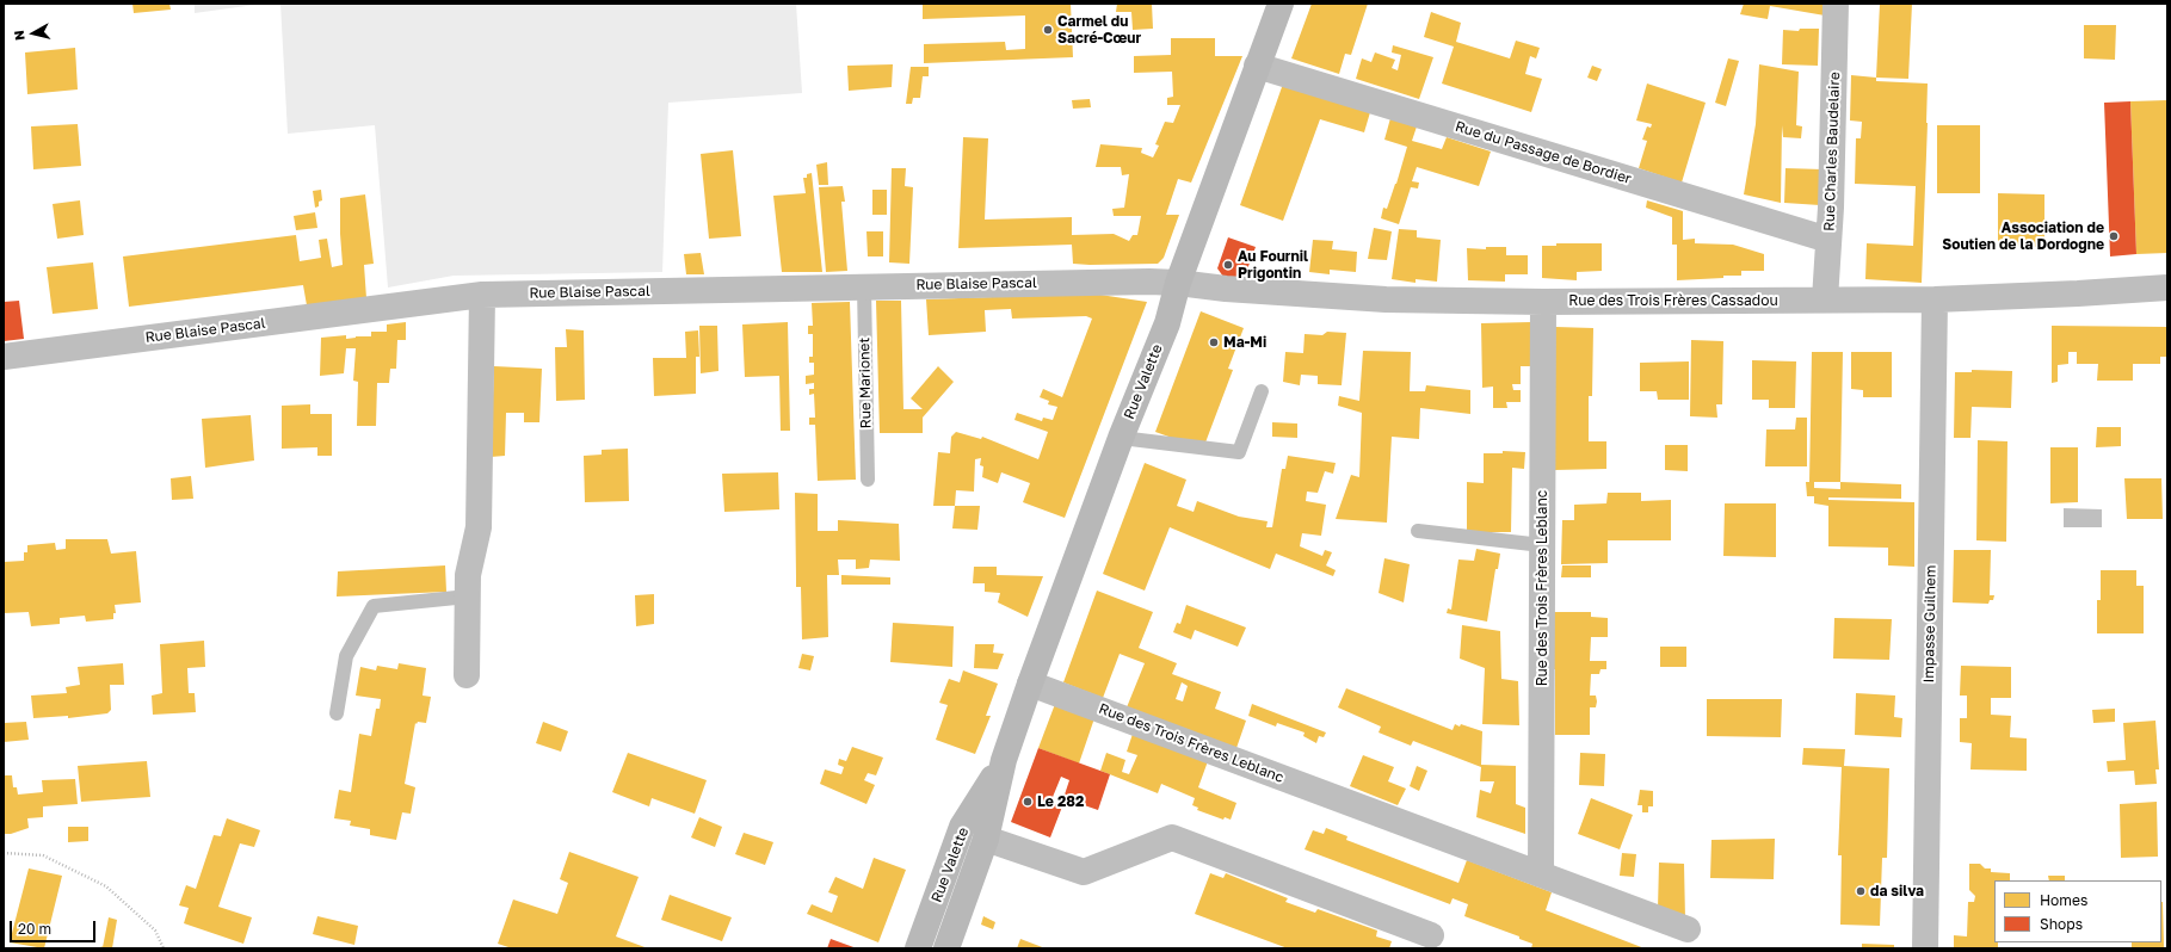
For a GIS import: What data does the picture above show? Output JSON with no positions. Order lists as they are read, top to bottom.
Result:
{
  "streets": {
    "main road": ["Rue Valette"],
    "street": [
      "Rue Charles Baudelaire",
      "Rue du Passage de Bordier",
      "Rue Blaise Pascal",
      "Rue des Trois Frères Cassadou",
      "Rue des Trois Frères Leblanc",
      "Impasse Guilhem"
    ],
    "lane": ["Rue Marionet"]
  },
  "crossings": [
    ["Rue Charles Baudelaire", "Rue du Passage de Bordier"],
    ["Rue Charles Baudelaire", "Rue des Trois Frères Cassadou"],
    ["Rue du Passage de Bordier", "Rue Valette"],
    ["Rue Blaise Pascal", "Rue des Trois Frères Cassadou"],
    ["Rue Blaise Pascal", "Rue Valette"],
    ["Rue Blaise Pascal", "Rue Marionet"],
    ["Rue des Trois Frères Cassadou", "Rue Valette"],
    ["Rue des Trois Frères Cassadou", "Rue des Trois Frères Leblanc"],
    ["Rue des Trois Frères Cassadou", "Impasse Guilhem"],
    ["Rue Valette", "Rue des Trois Frères Leblanc"]
  ],
  "places": [
    "Carmel du Sacré-Cœur",
    "Association de Soutien de la Dordogne",
    "Au Fournil Prigontin",
    "Ma-Mi",
    "Le 282",
    "da silva"
  ],
  "legend": ["Homes", "Shops"],
  "scale_bar": "20 m",
  "north": "left"
}
